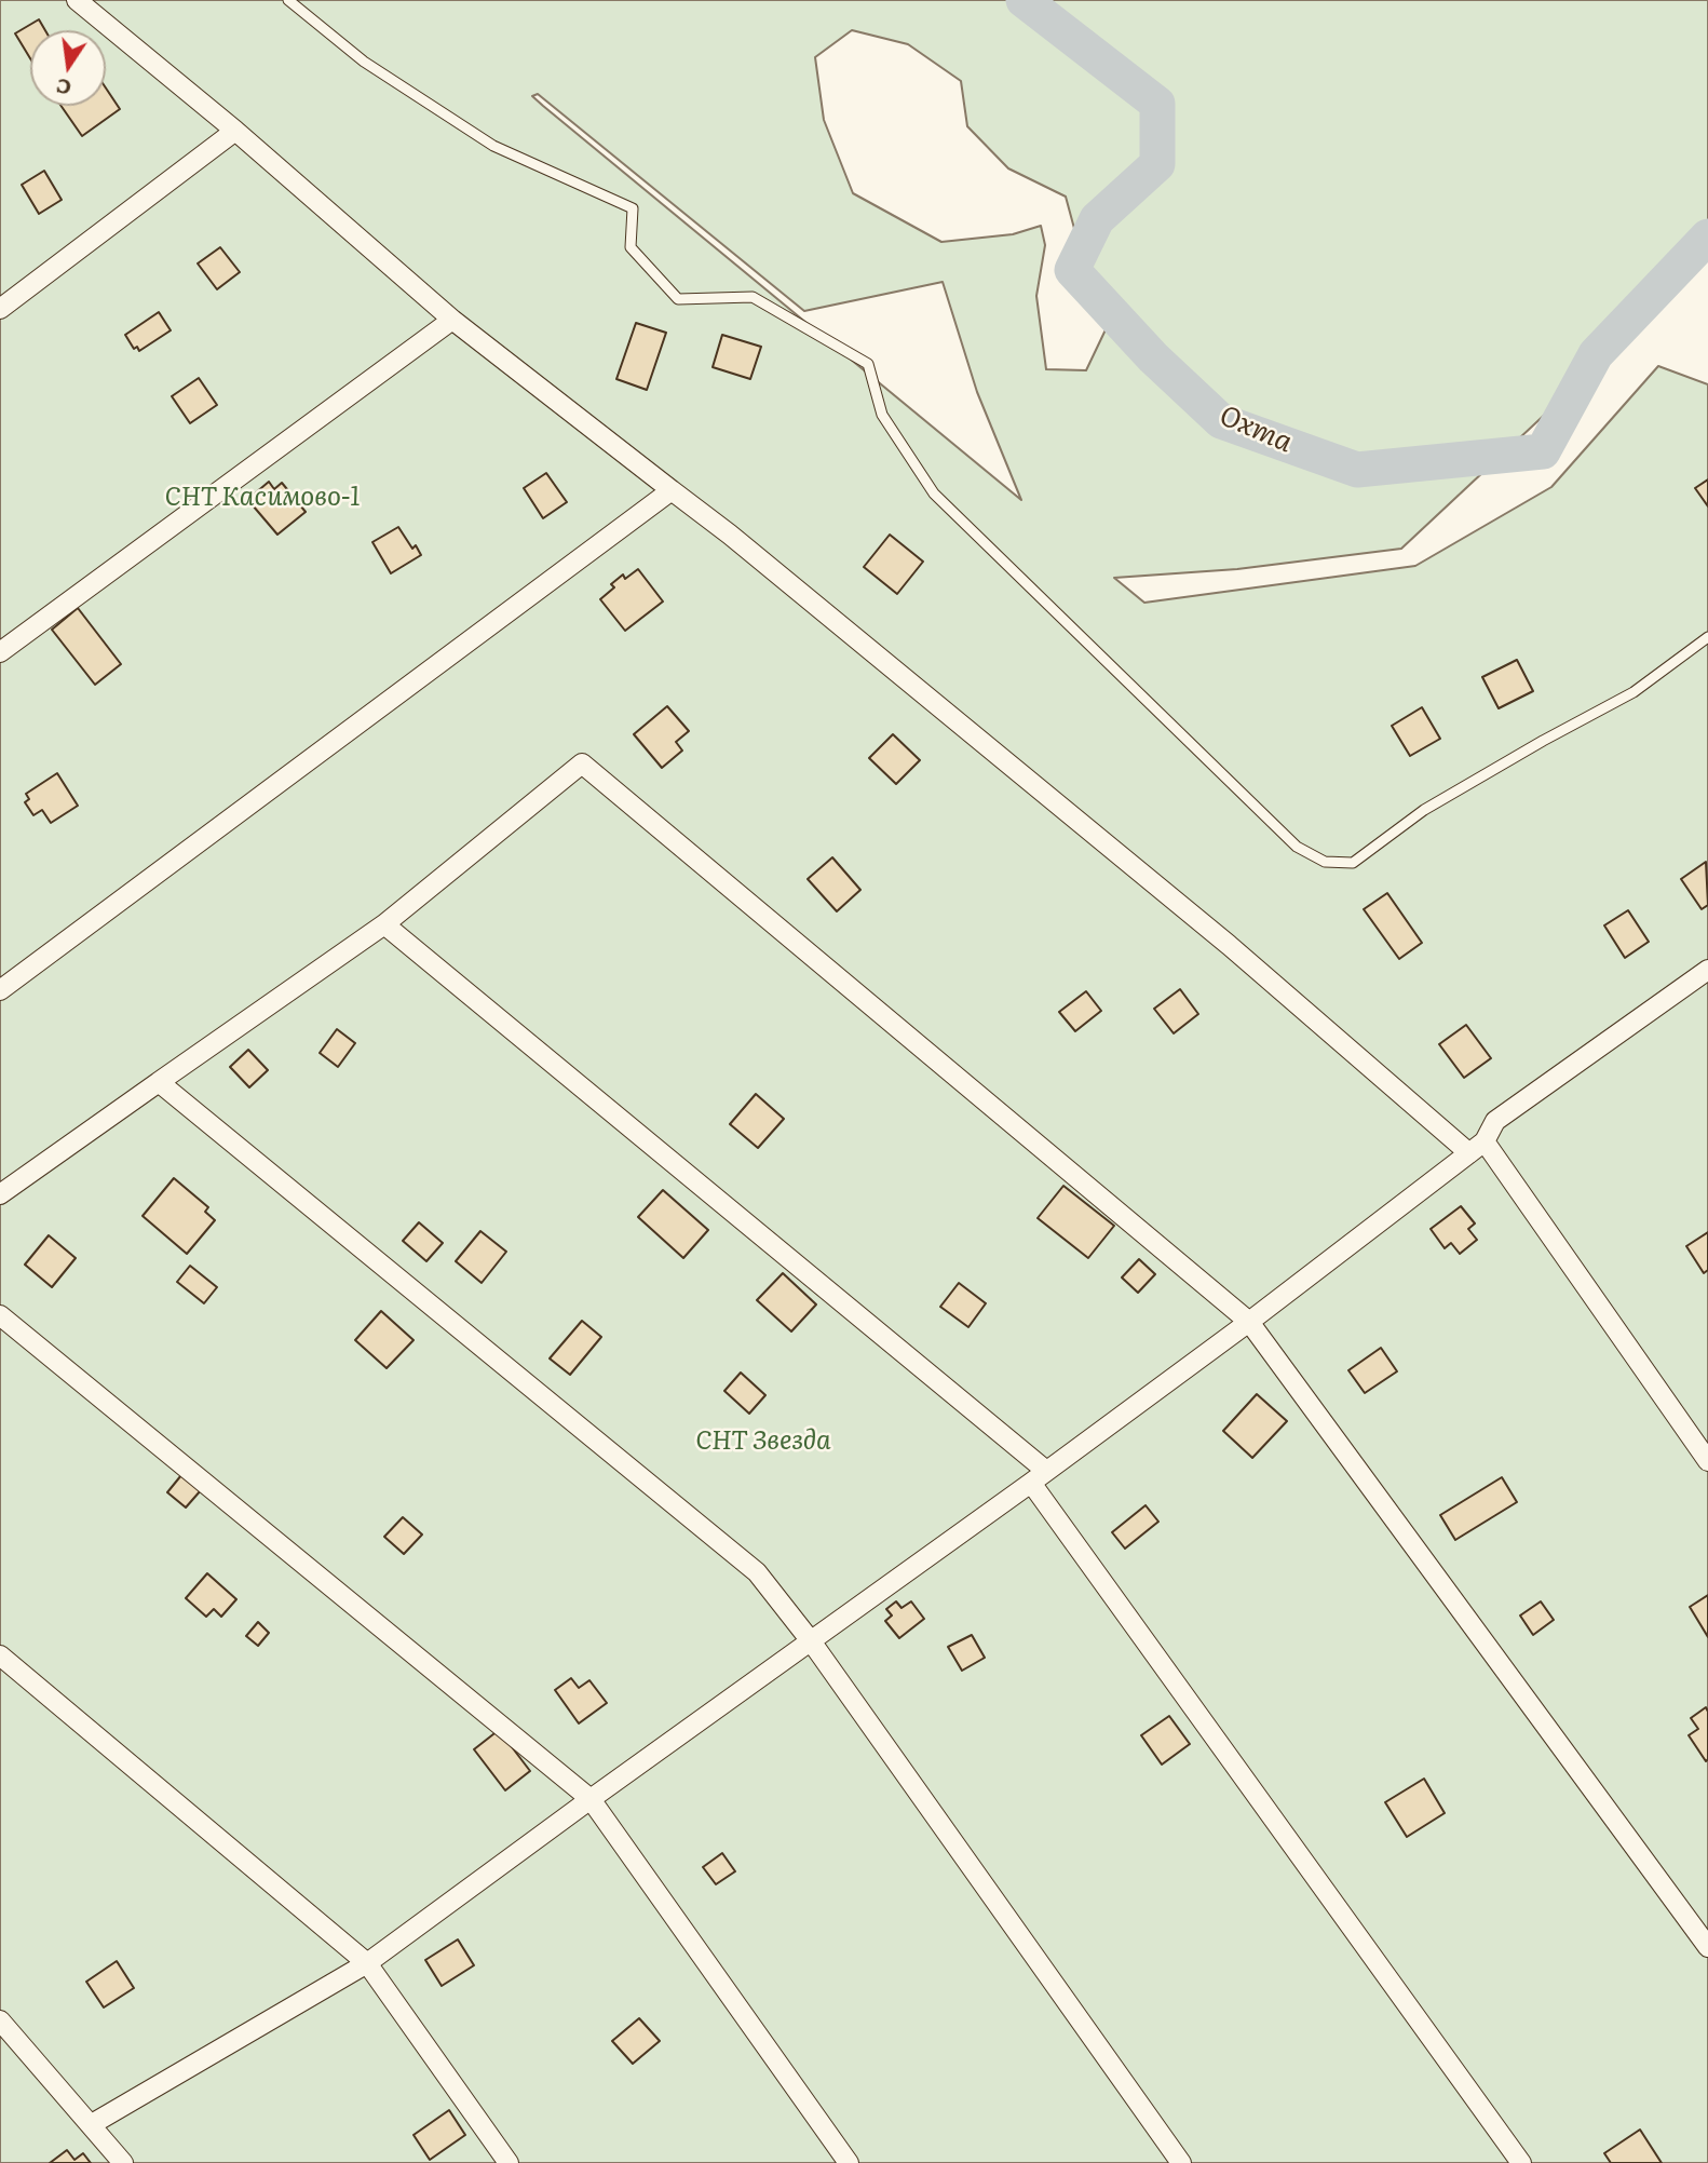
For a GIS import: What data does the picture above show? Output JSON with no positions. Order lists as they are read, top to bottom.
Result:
{
  "water": ["Охта"],
  "parks": ["СНТ Касимово-1", "СНТ Звезда"],
  "north": "bottom"
}
